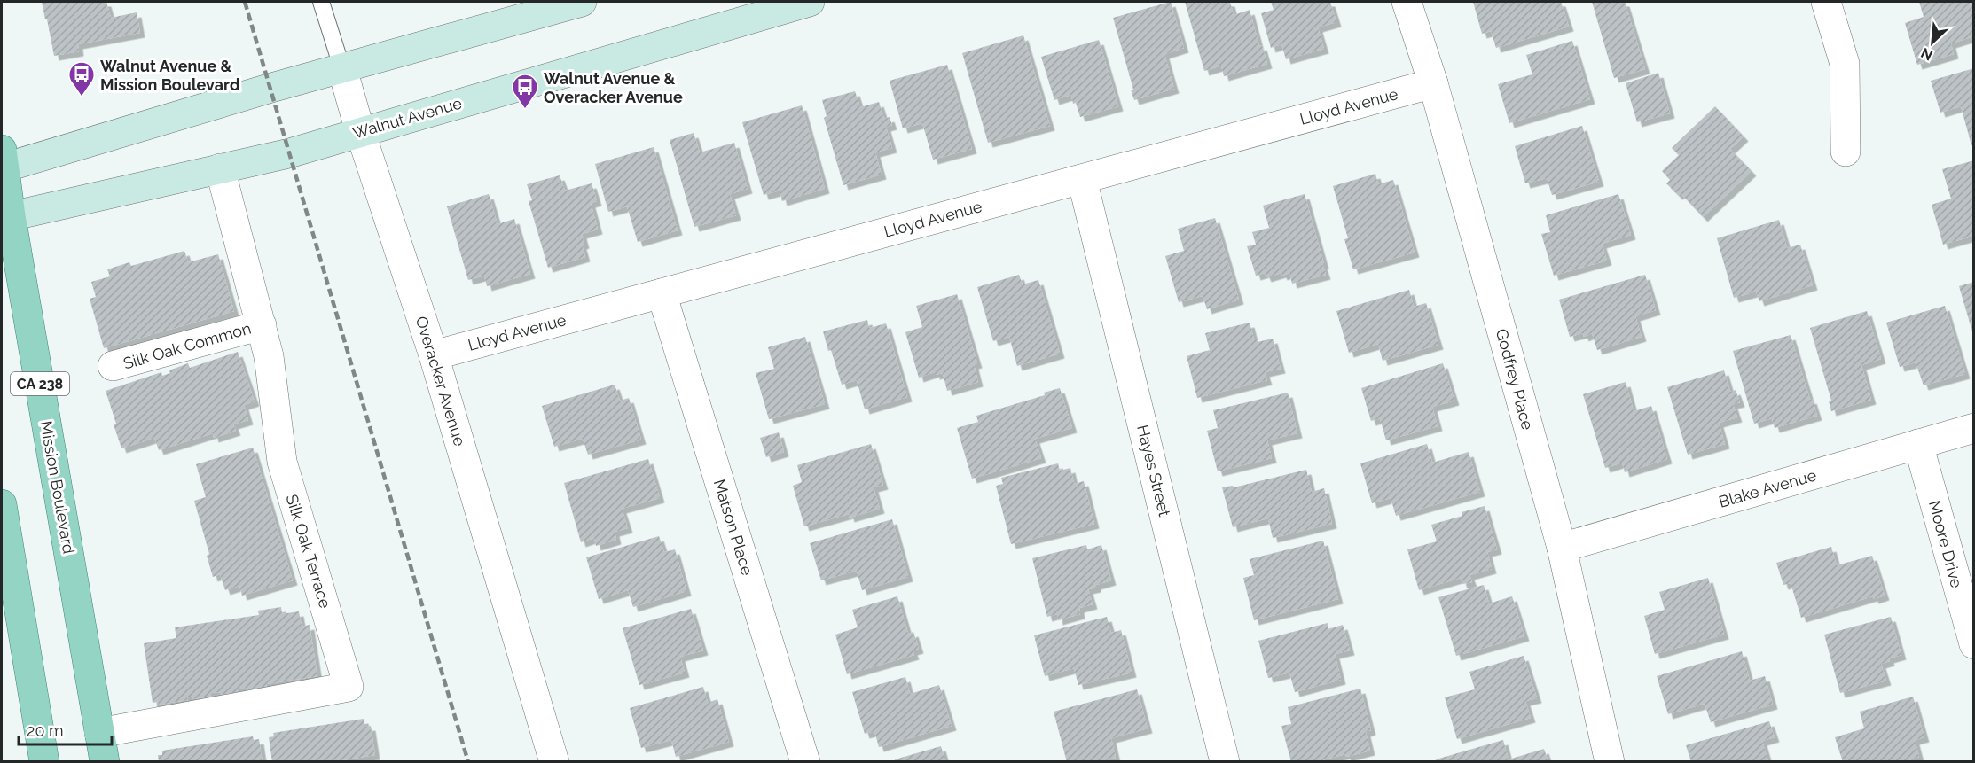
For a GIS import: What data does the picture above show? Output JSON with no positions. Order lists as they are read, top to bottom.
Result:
{
  "streets": {
    "main road": ["Walnut Avenue", "CA 238", "Mission Boulevard"],
    "street": [
      "Lloyd Avenue",
      "Silk Oak Common",
      "Godfrey Place",
      "Overacker Avenue",
      "Hayes Street",
      "Blake Avenue",
      "Matson Place",
      "Moore Drive",
      "Silk Oak Terrace"
    ]
  },
  "crossings": [
    ["Lloyd Avenue", "Godfrey Place"],
    ["Lloyd Avenue", "Overacker Avenue"],
    ["Lloyd Avenue", "Hayes Street"],
    ["Lloyd Avenue", "Matson Place"],
    ["Walnut Avenue", "Overacker Avenue"],
    ["Walnut Avenue", "Mission Boulevard"],
    ["Walnut Avenue", "Silk Oak Terrace"],
    ["Silk Oak Common", "Silk Oak Terrace"],
    ["Godfrey Place", "Blake Avenue"],
    ["Mission Boulevard", "Silk Oak Terrace"],
    ["Blake Avenue", "Moore Drive"]
  ],
  "places": {
    "bus stop": ["Walnut Avenue & Mission Boulevard", "Walnut Avenue & Overacker Avenue"]
  },
  "scale_bar": "20 m",
  "north": "bottom left"
}
